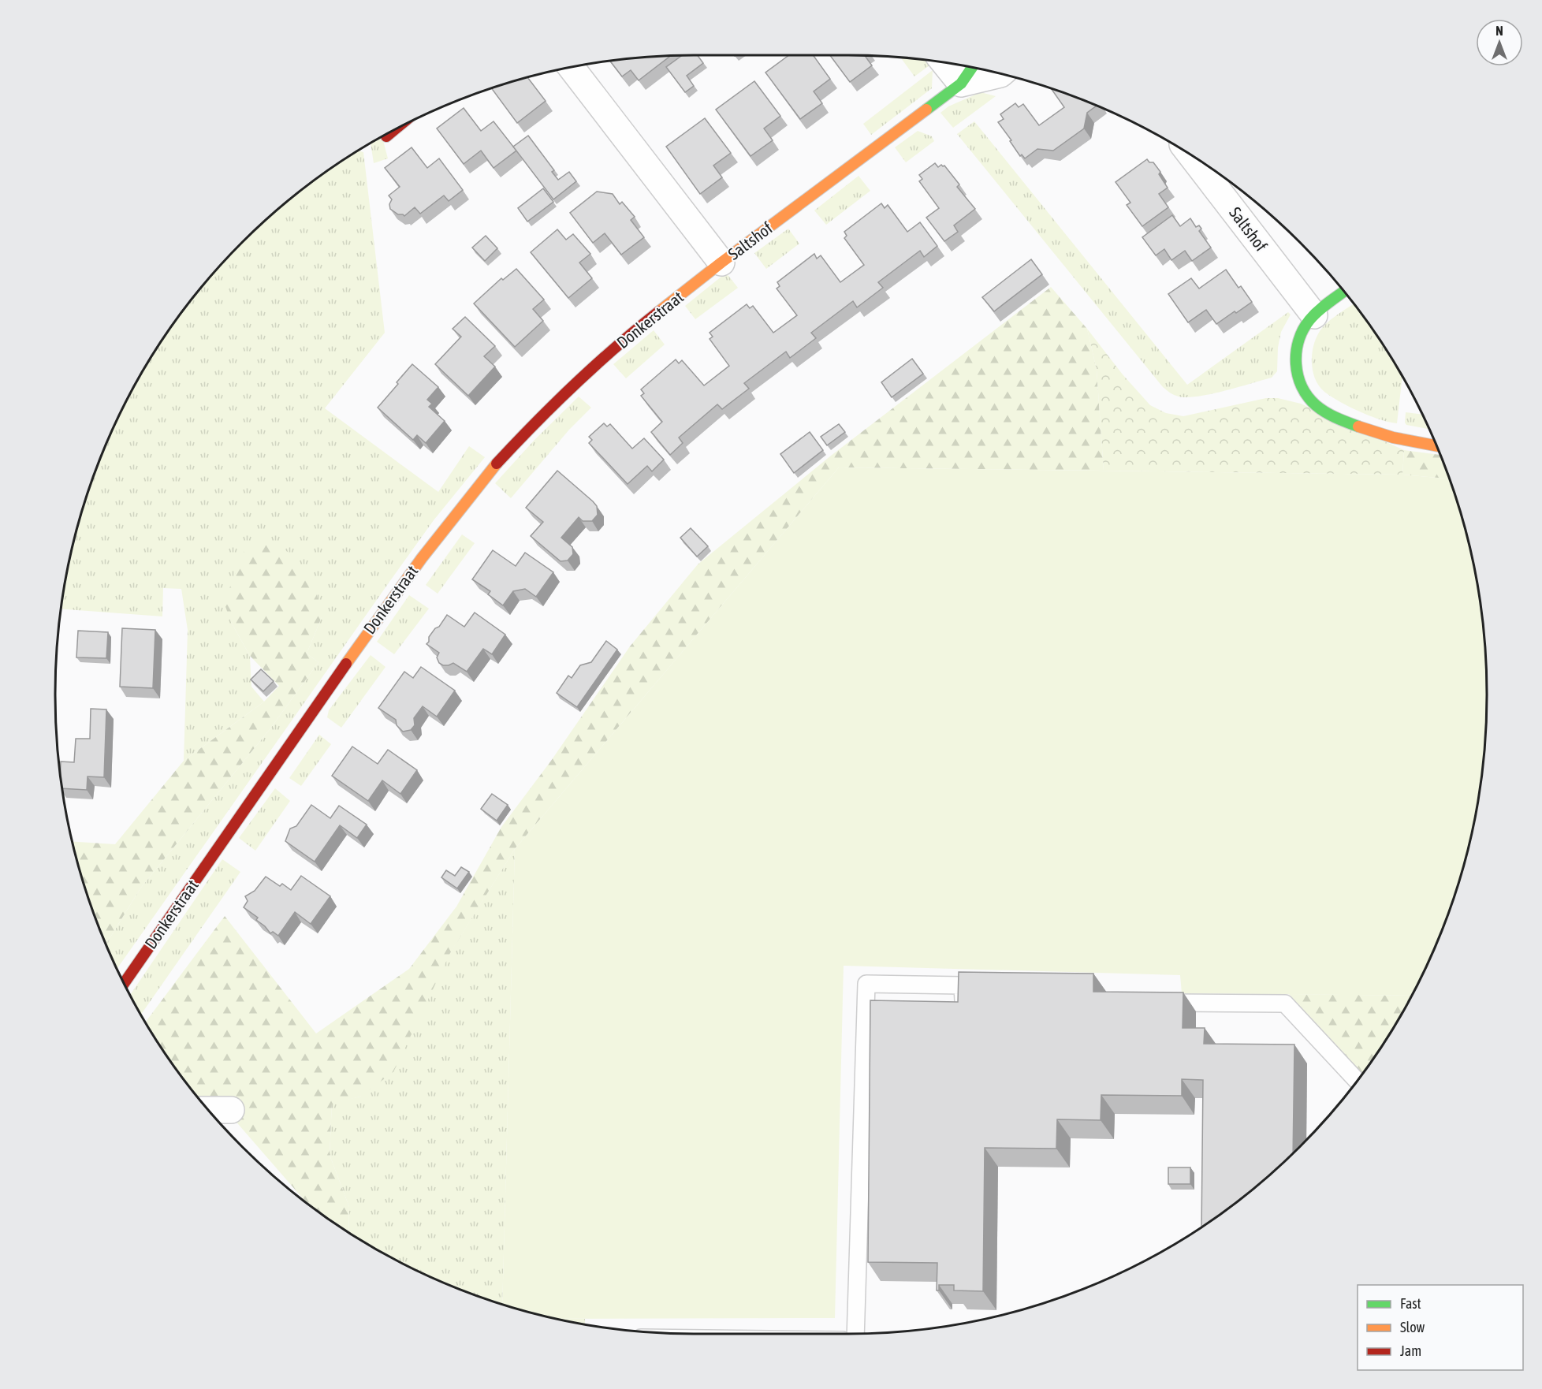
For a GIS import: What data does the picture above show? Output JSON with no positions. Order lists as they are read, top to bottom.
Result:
{
  "streets": {
    "street": ["Saltshof", "Donkerstraat"]
  },
  "crossings": [
    ["Saltshof", "Donkerstraat"]
  ],
  "legend": ["Fast", "Slow", "Jam"],
  "north": "top"
}
